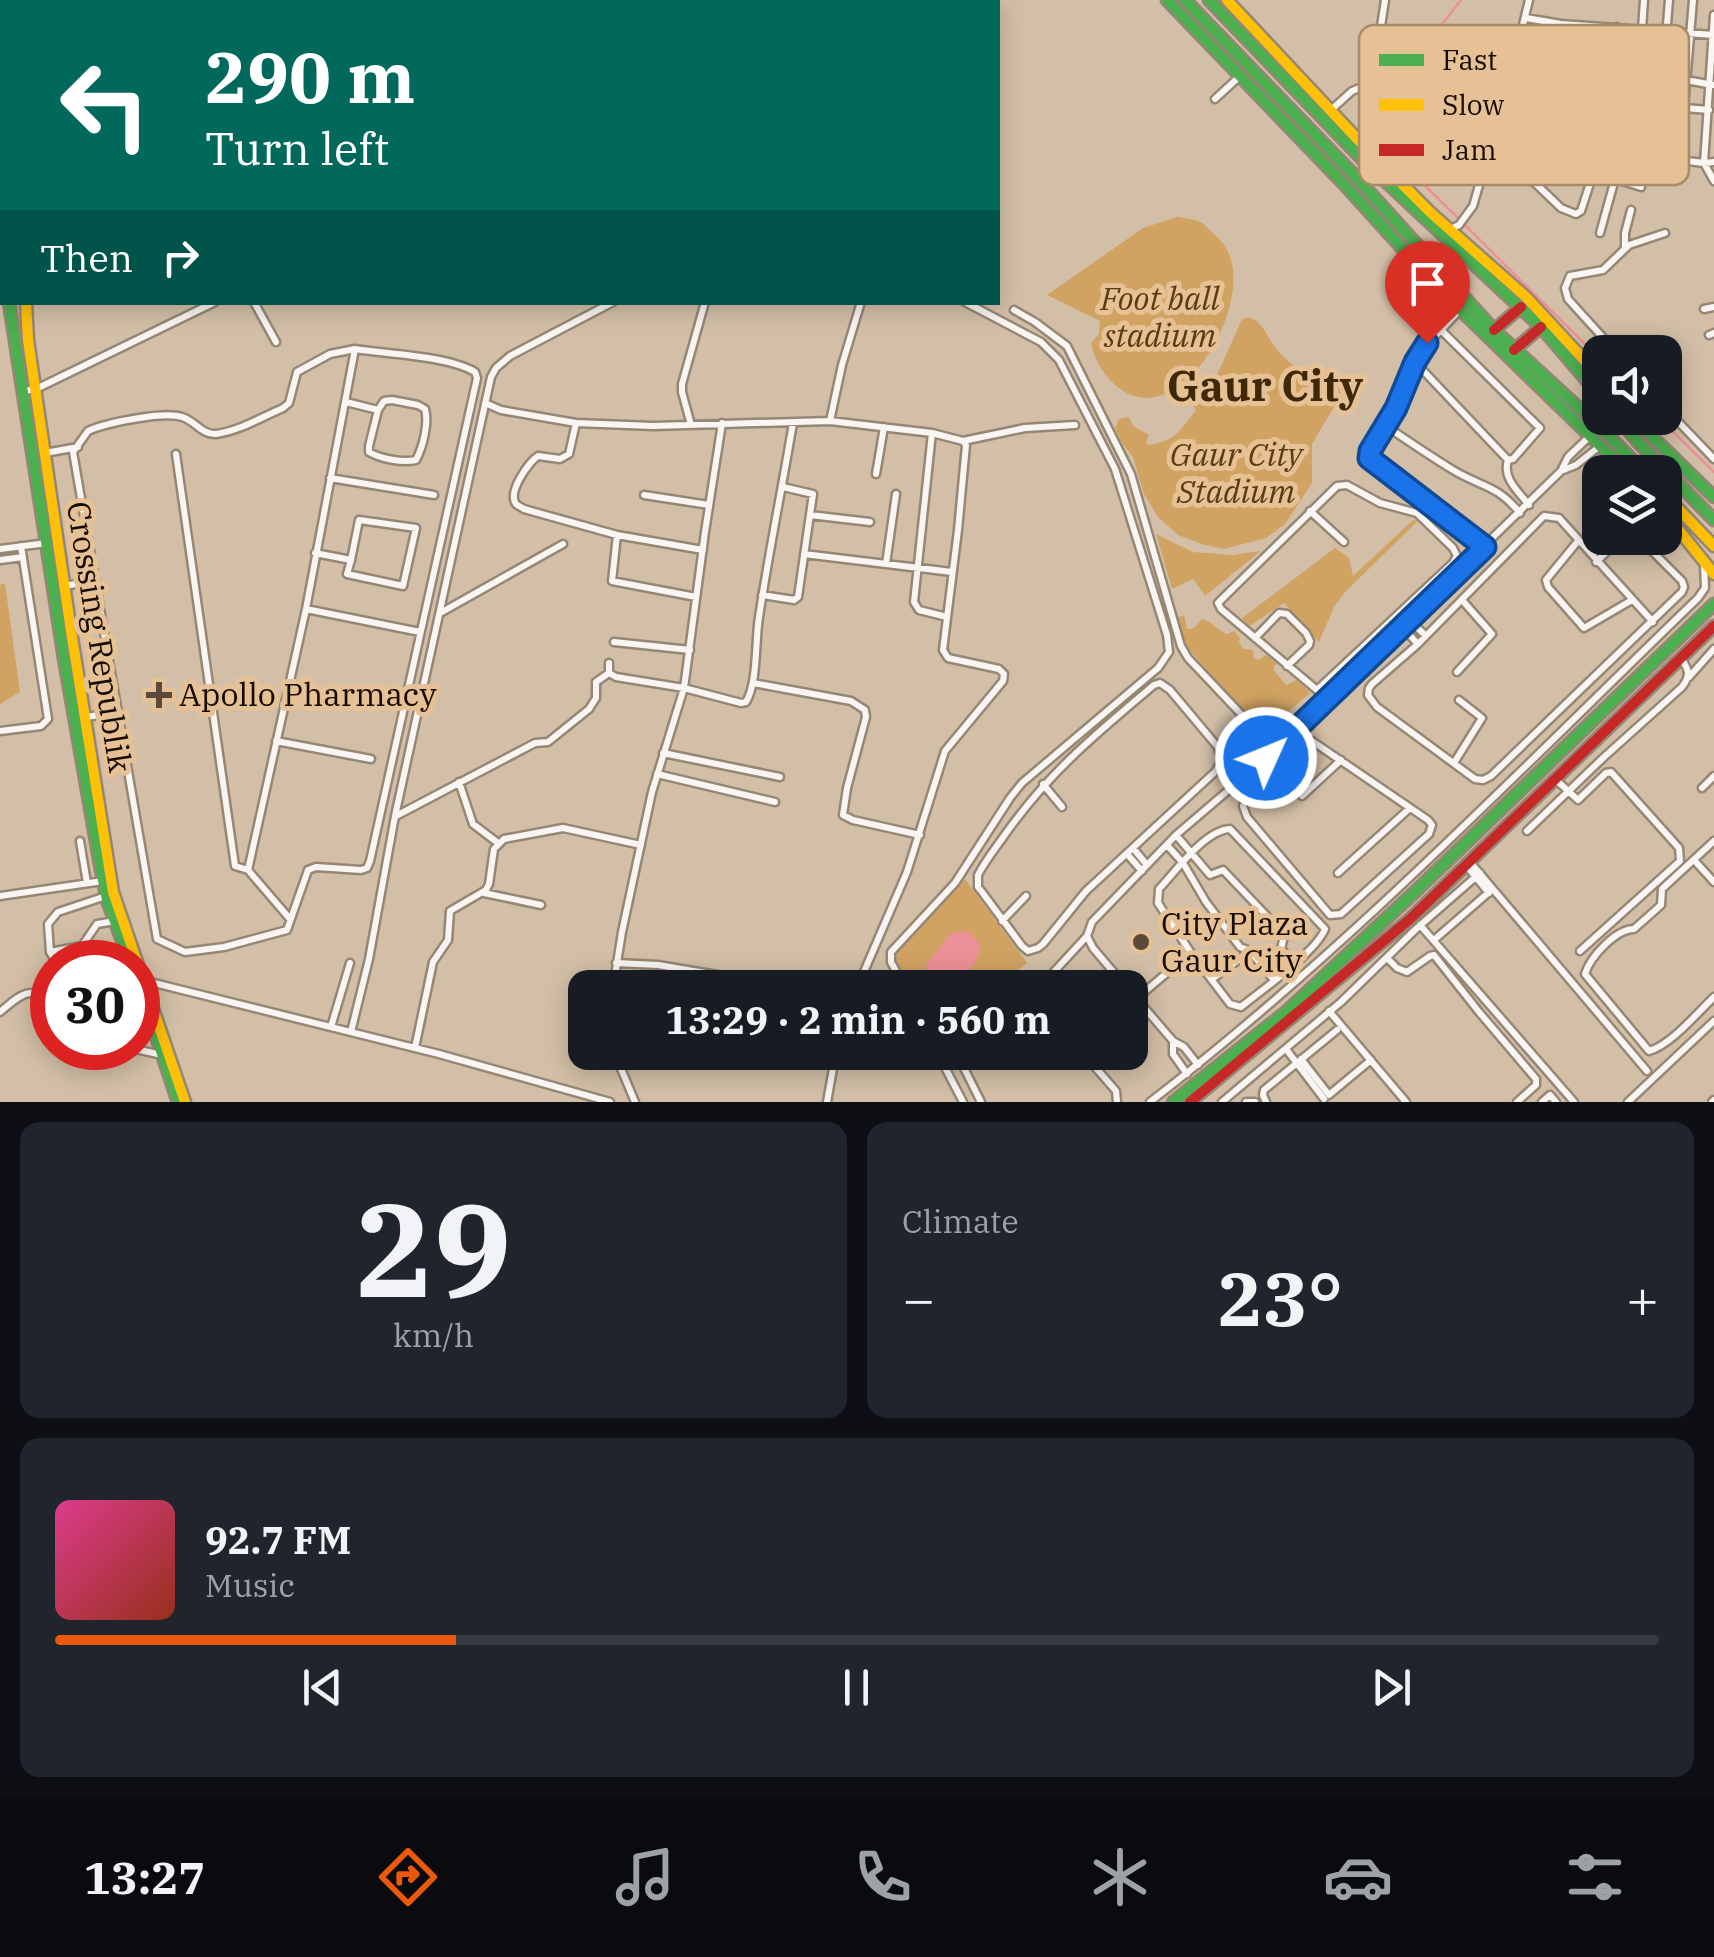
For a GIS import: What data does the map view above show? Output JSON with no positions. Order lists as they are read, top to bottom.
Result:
{
  "streets": {
    "street": ["Crossing Republik"]
  },
  "districts": ["Gaur City"],
  "parks": ["Foot ball stadium", "Gaur City Stadium"],
  "places": {
    "health": ["Apollo Pharmacy"],
    "other": ["City Plaza Gaur City"]
  },
  "legend": ["Fast", "Slow", "Jam"],
  "page": {
    "turn": ["290 m", "Turn left"],
    "then": "Then",
    "limit": "30",
    "trip": "13:29 · 2 min · 560 m",
    "tile": [
      ["29", "km/h"],
      "Climate"
    ],
    "heat": ["−", "23°", "+"],
    "song": ["92.7 FM", "Music"],
    "tabs": "13:27"
  }
}
